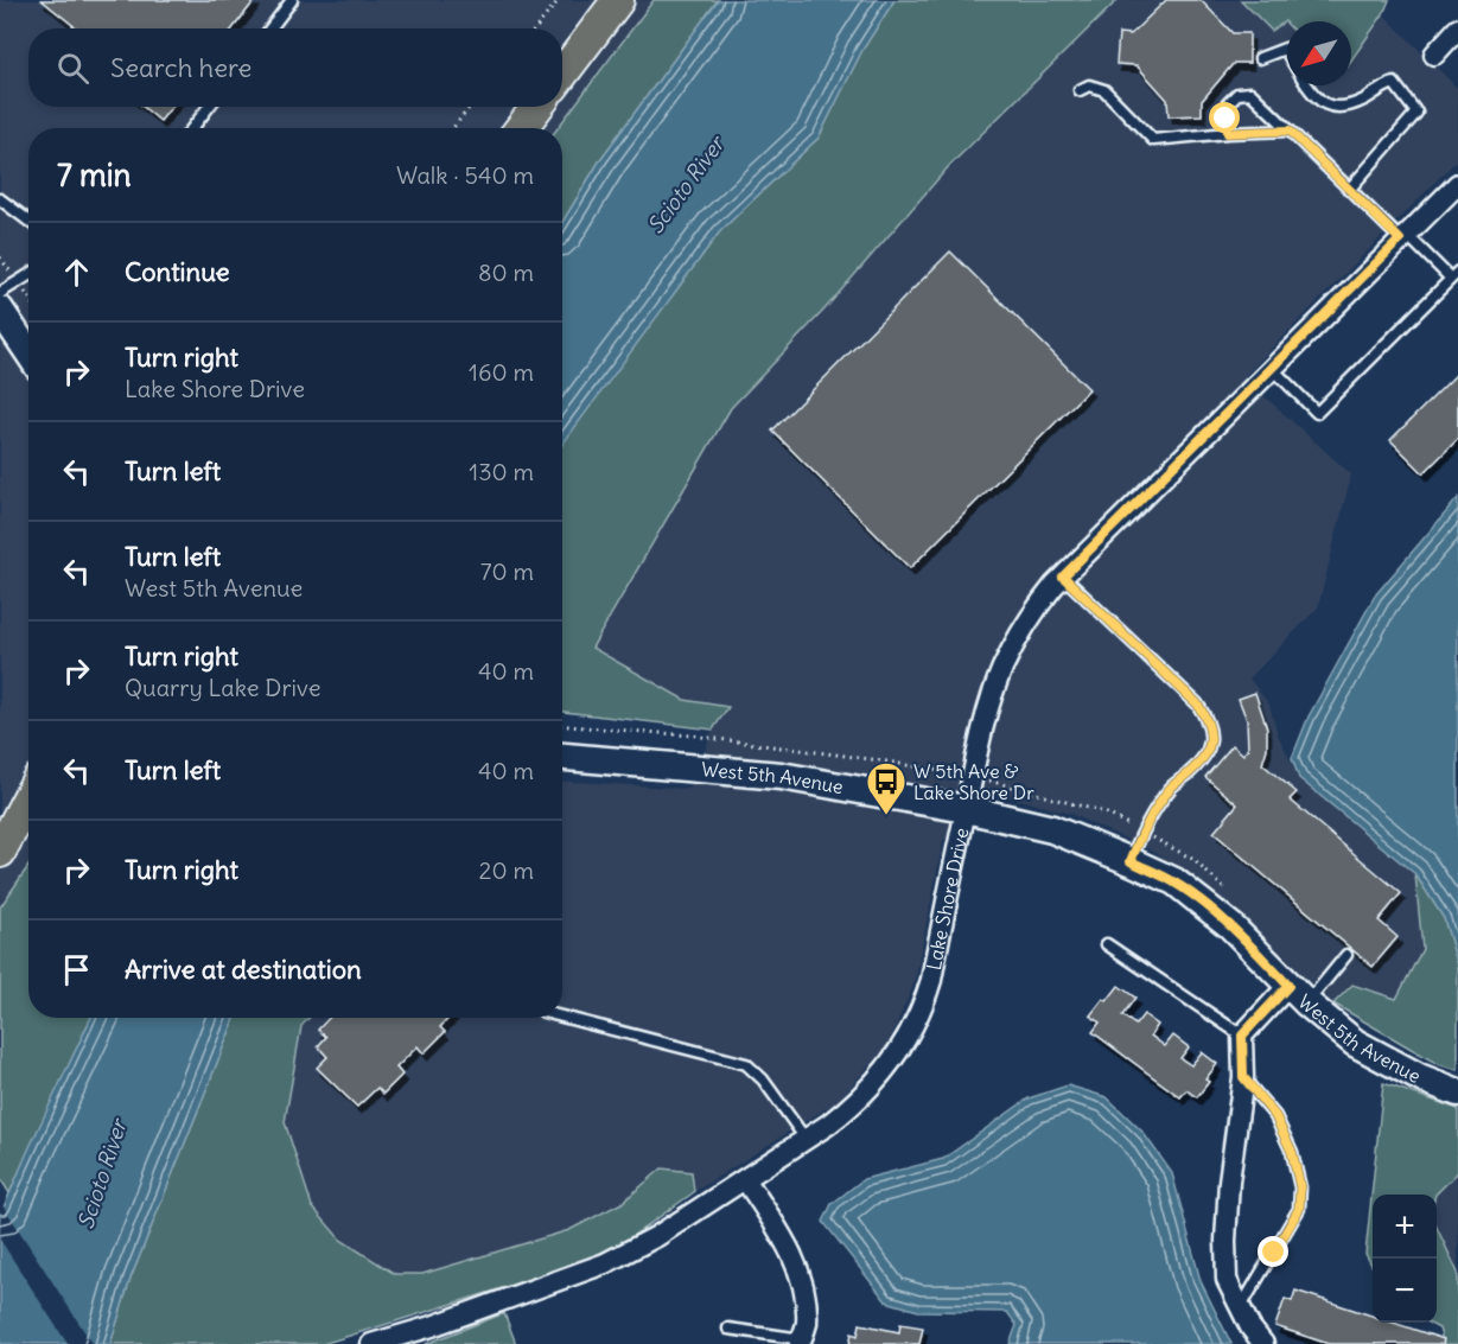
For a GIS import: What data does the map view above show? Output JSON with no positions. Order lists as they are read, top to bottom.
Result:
{
  "streets": {
    "main road": ["West 5th Avenue"],
    "street": ["Lake Shore Drive"]
  },
  "crossings": [
    ["West 5th Avenue", "Lake Shore Drive"]
  ],
  "water": ["Scioto River"],
  "places": {
    "bus stop": ["W 5th Ave & Lake Shore Dr"]
  },
  "north": "bottom left",
  "page": {
    "search": "Search here",
    "heading": ["7 min", "Walk · 540 m"],
    "list": [
      ["Continue", "80 m"],
      ["Turn right", "Lake Shore Drive", "160 m"],
      ["Turn left", "130 m"],
      ["Turn left", "West 5th Avenue", "70 m"],
      ["Turn right", "Quarry Lake Drive", "40 m"],
      ["Turn left", "40 m"],
      ["Turn right", "20 m"],
      "Arrive at destination"
    ],
    "map_buttons": ["+", "−"]
  }
}
